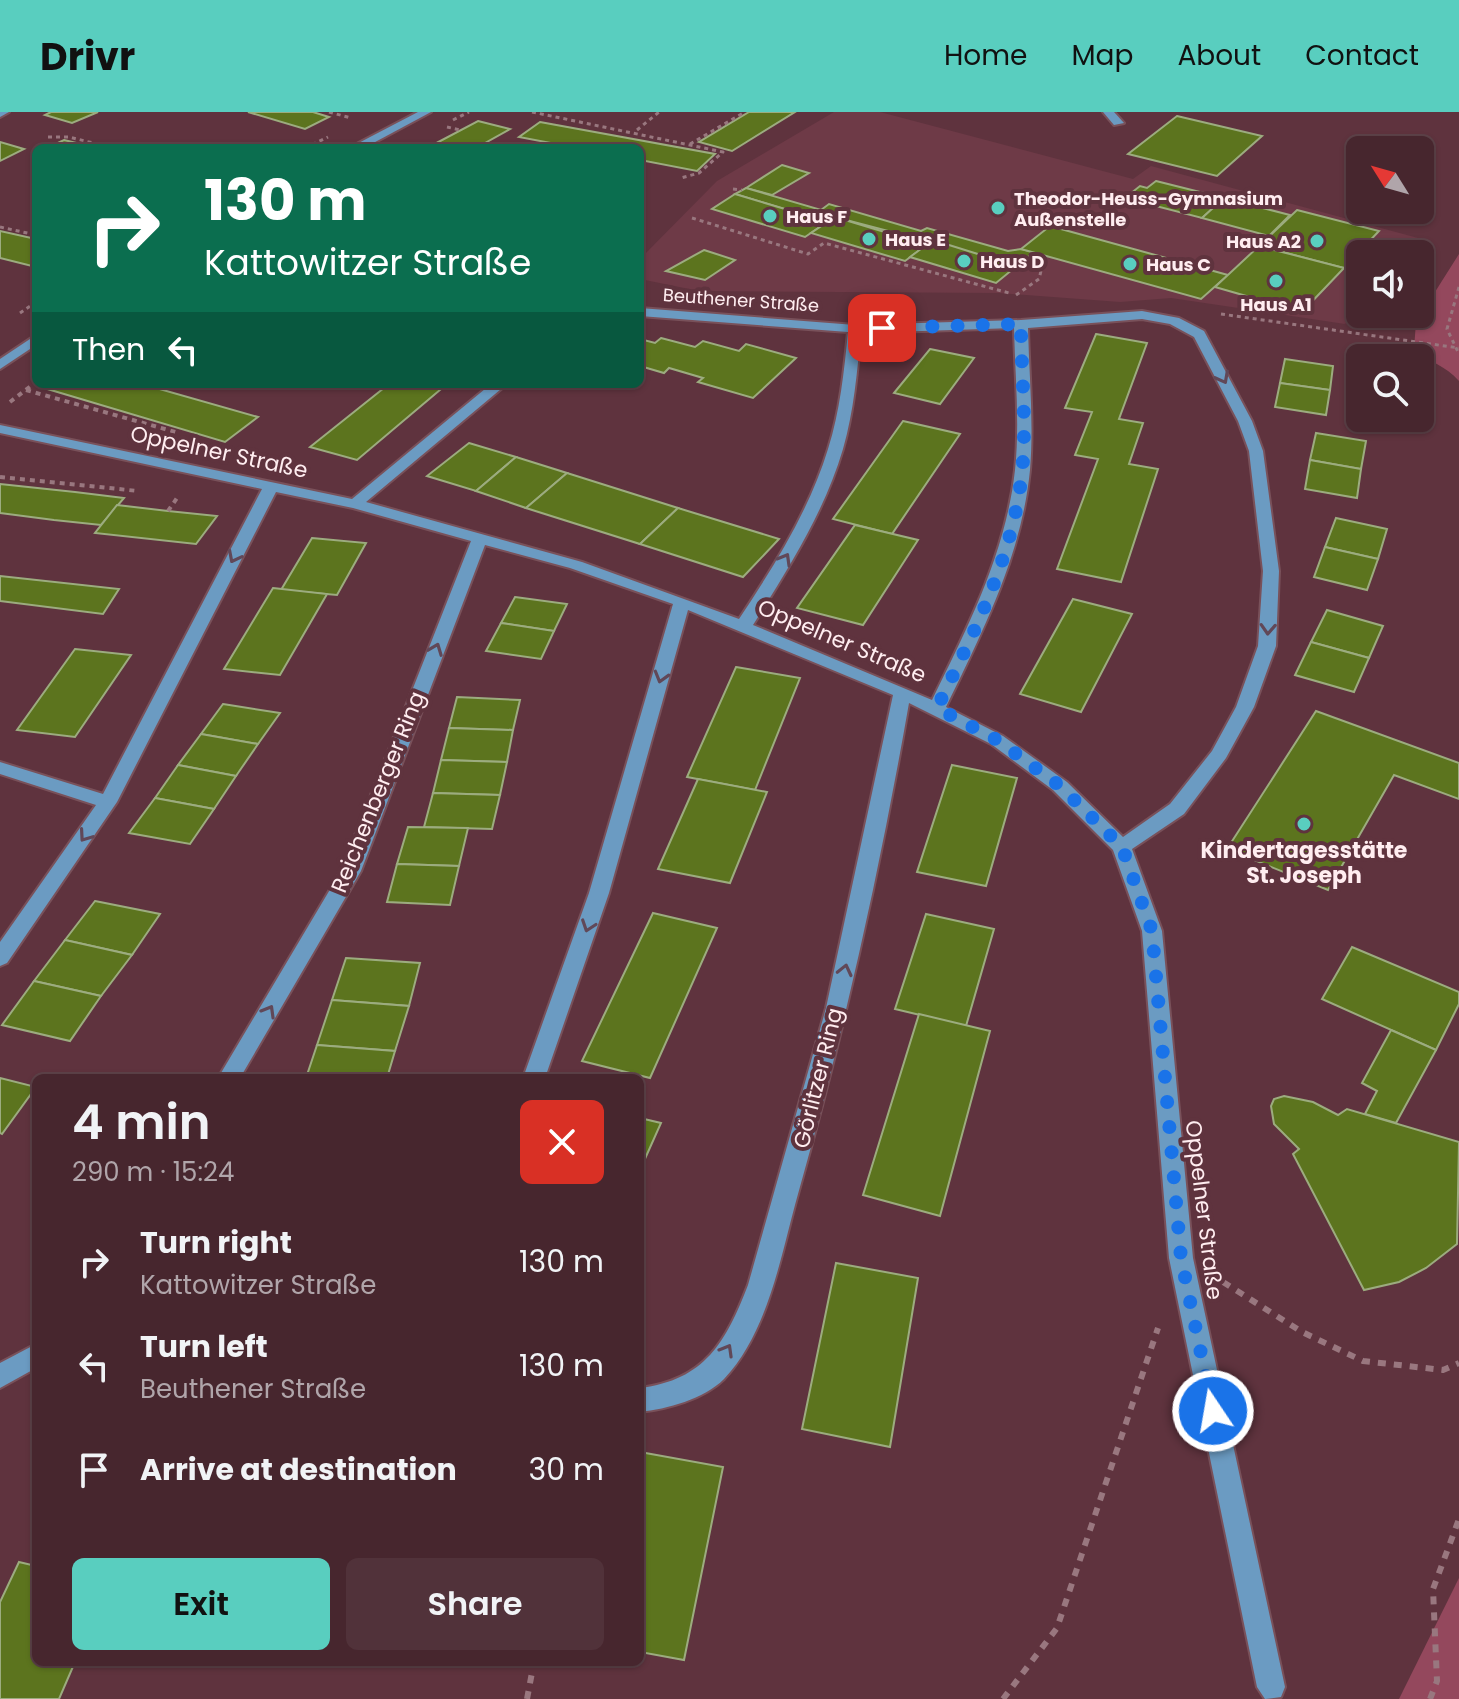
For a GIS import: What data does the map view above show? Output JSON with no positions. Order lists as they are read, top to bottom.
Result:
{
  "streets": {
    "street": [
      "Beuthener Straße",
      "Oppelner Straße",
      "Reichenberger Ring",
      "Görlitzer Ring"
    ]
  },
  "crossings": [
    ["Beuthener Straße", "Oppelner Straße"],
    ["Oppelner Straße", "Reichenberger Ring"],
    ["Oppelner Straße", "Görlitzer Ring"]
  ],
  "one_way": ["Reichenberger Ring", "Görlitzer Ring"],
  "places": [
    "Theodor-Heuss-Gymnasium Außenstelle",
    "Haus F",
    "Haus E",
    "Haus A2",
    "Haus D",
    "Haus C",
    "Haus A1",
    "Kindertagesstätte St. Joseph"
  ],
  "north": "top left",
  "page": {
    "header": "Drivr",
    "nav": [
      "Home",
      "Map",
      "About",
      "Contact"
    ],
    "turn": ["130 m", "Kattowitzer Straße"],
    "then": "Then",
    "heading": ["4 min", "290 m · 15:24"],
    "list": [
      {
        "name": "Turn right",
        "note": "Kattowitzer Straße",
        "value": "130 m"
      },
      {
        "name": "Turn left",
        "note": "Beuthener Straße",
        "value": "130 m"
      },
      {
        "name": "Arrive at destination",
        "value": "30 m"
      }
    ],
    "buttons": ["Exit", "Share"]
  }
}
